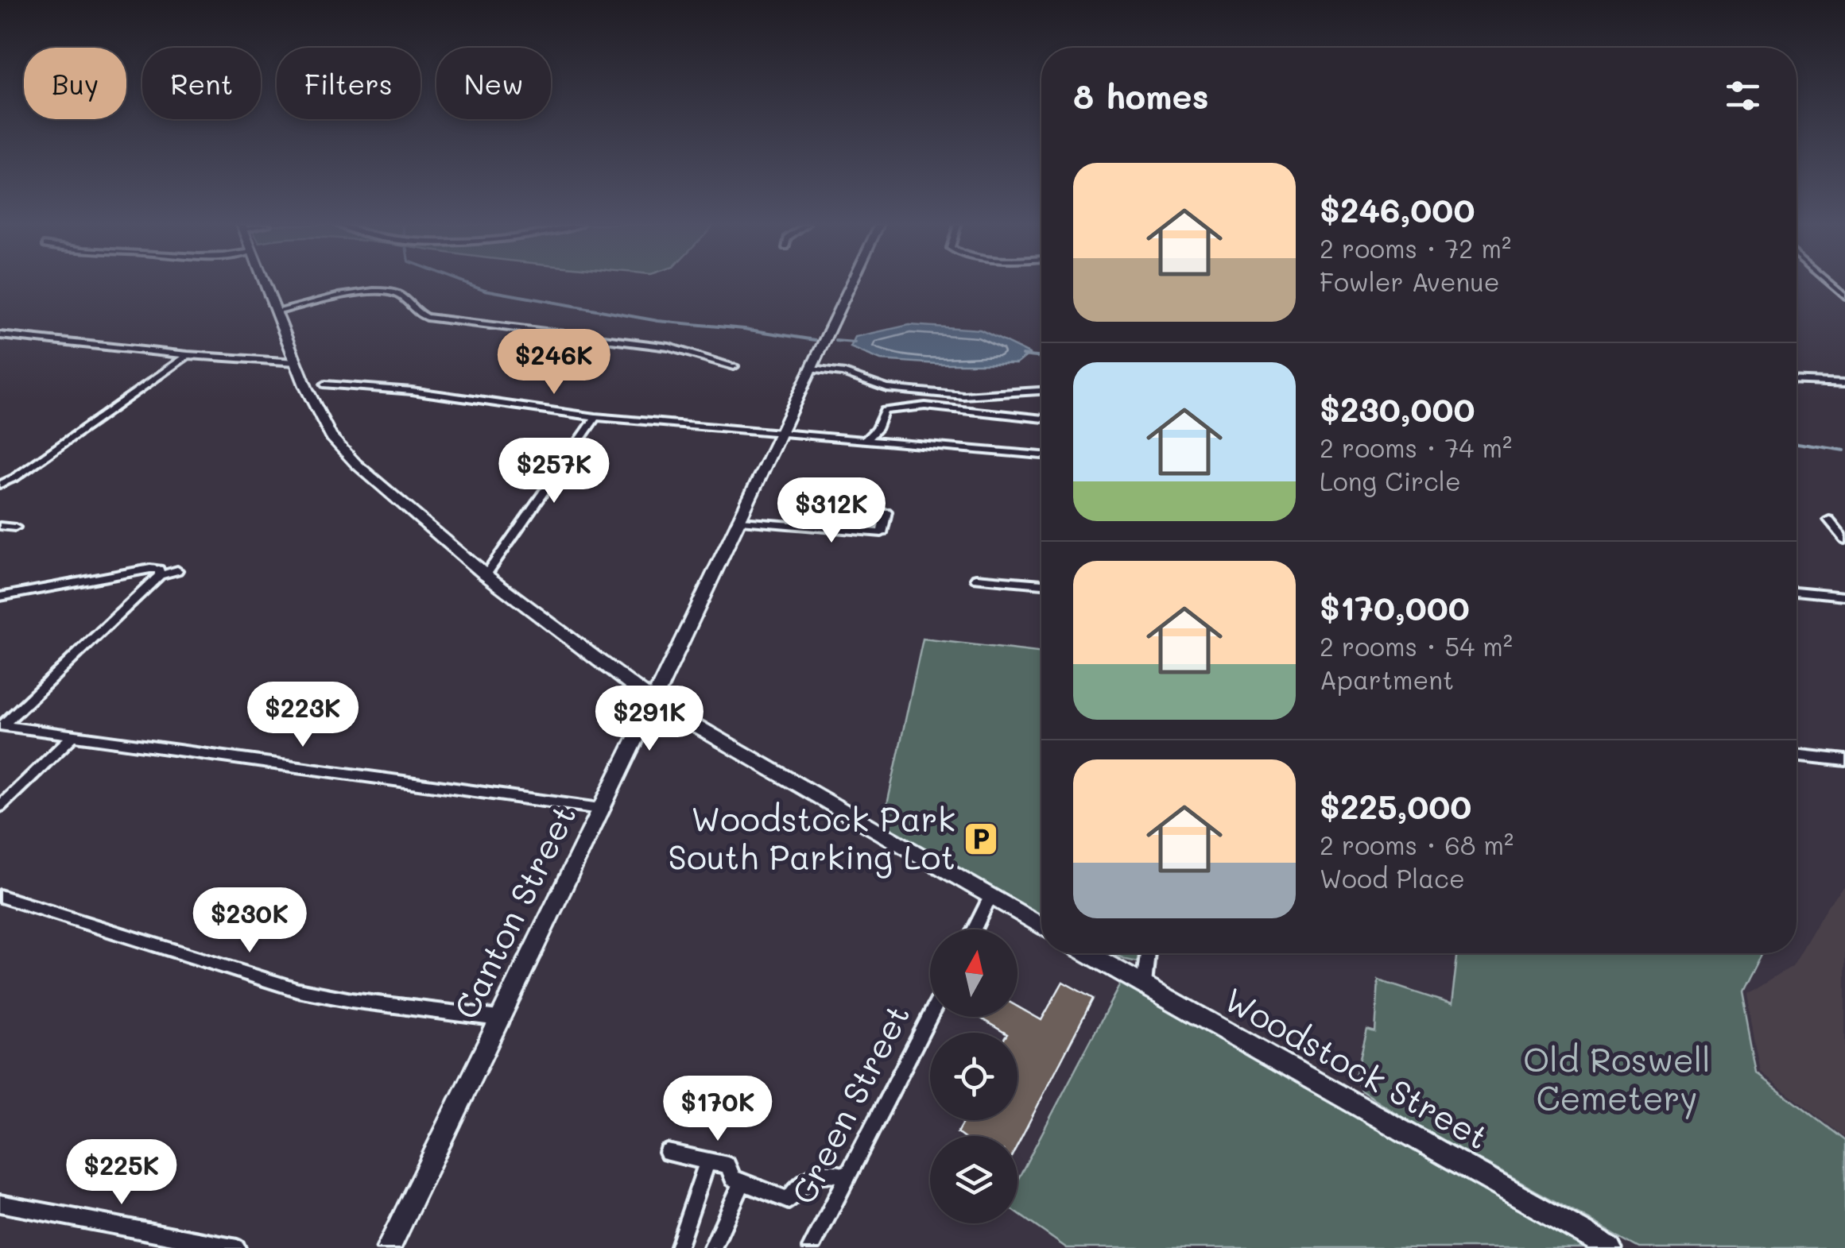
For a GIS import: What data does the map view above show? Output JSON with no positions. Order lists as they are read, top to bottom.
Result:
{
  "streets": {
    "street": ["Canton Street", "Woodstock Street", "Green Street"]
  },
  "parks": ["Old Roswell Cemetery"],
  "places": {
    "parking": ["Woodstock Park South Parking Lot"]
  },
  "north": "top",
  "page": {
    "chip": [
      "Buy",
      "Rent",
      "Filters",
      "New"
    ],
    "heading": "8 homes",
    "list": [
      {
        "name": "$246,000",
        "note": "2 rooms · 72 m² · Fowler Avenue"
      },
      {
        "name": "$230,000",
        "note": "2 rooms · 74 m² · Long Circle"
      },
      {
        "name": "$170,000",
        "note": "2 rooms · 54 m² · Apartment"
      },
      {
        "name": "$225,000",
        "note": "2 rooms · 68 m² · Wood Place"
      }
    ],
    "price": [
      "$246K",
      "$257K",
      "$312K",
      "$223K",
      "$291K",
      "$230K",
      "$170K",
      "$225K"
    ]
  }
}
